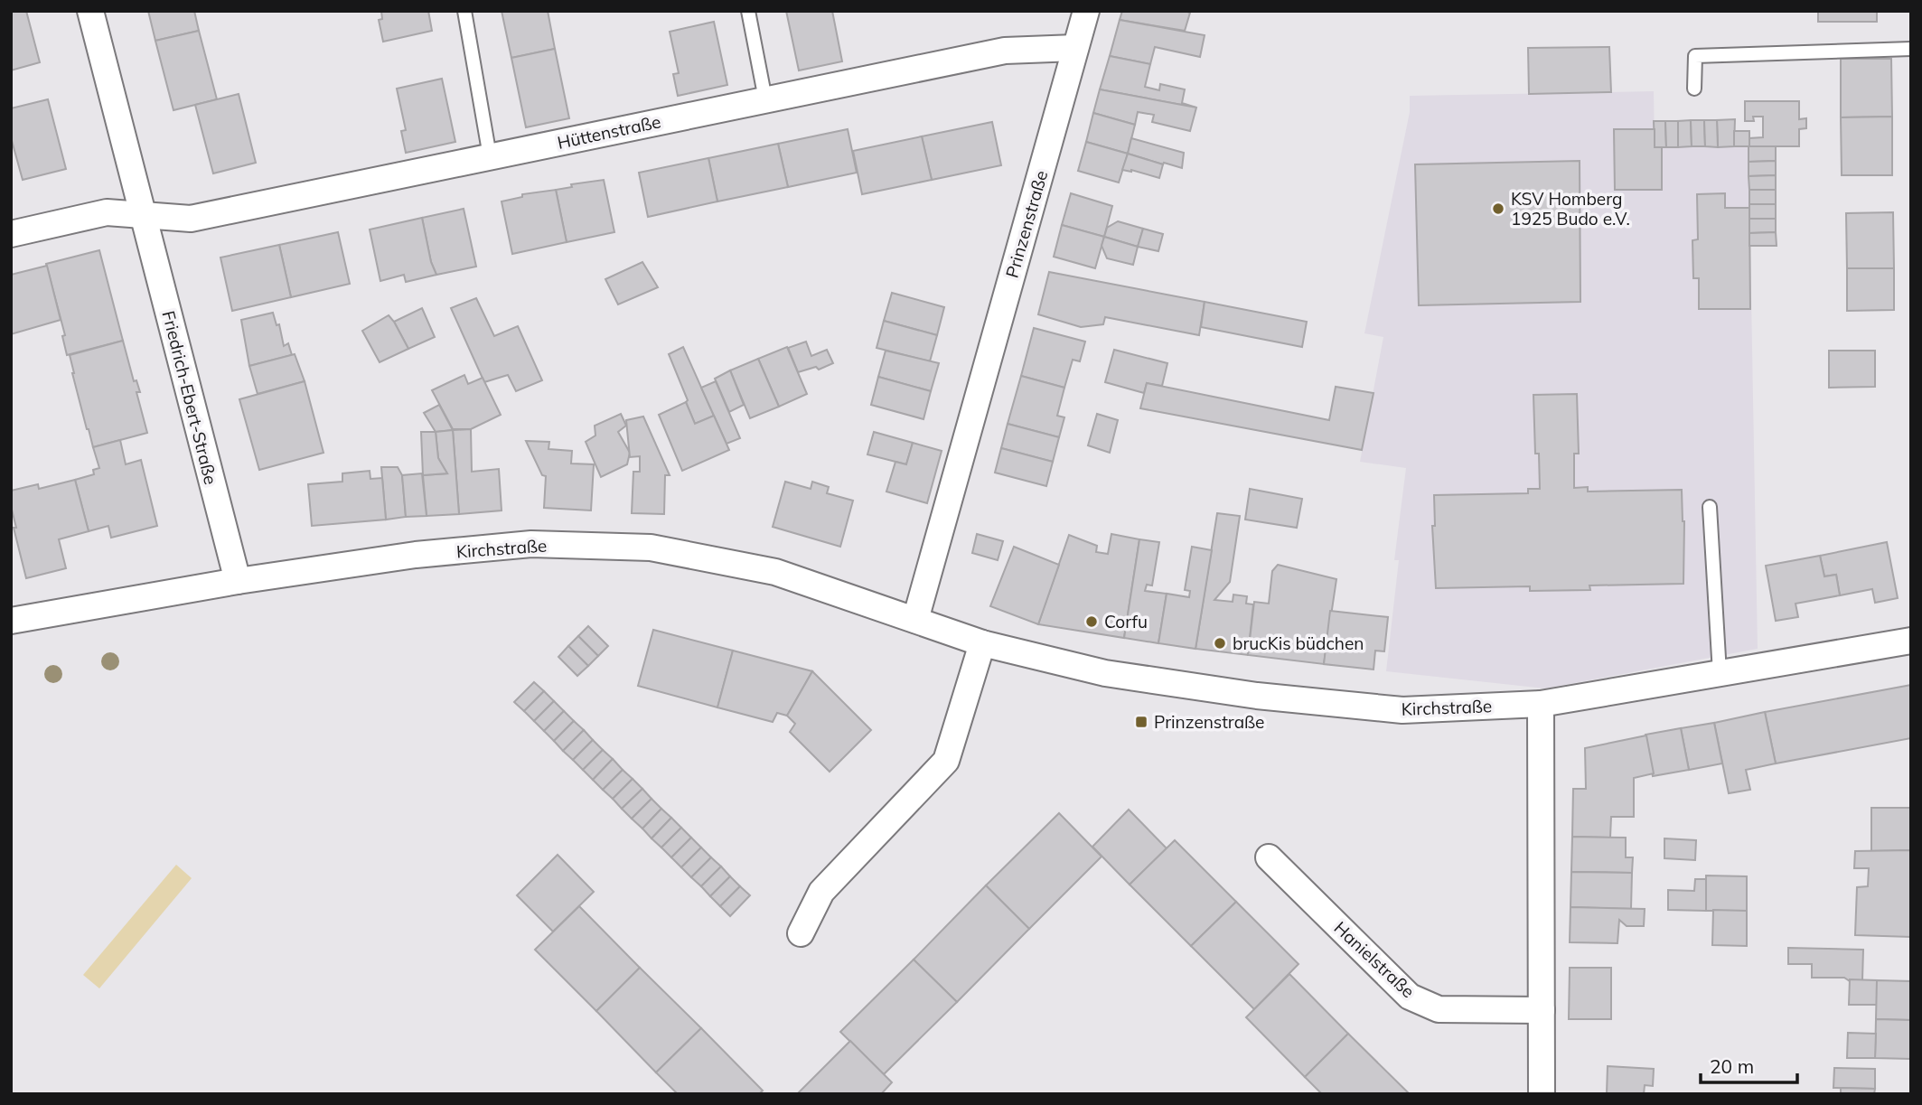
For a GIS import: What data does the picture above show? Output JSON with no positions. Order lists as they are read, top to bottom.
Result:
{
  "streets": {
    "street": [
      "Hüttenstraße",
      "Prinzenstraße",
      "Friedrich-Ebert-Straße",
      "Kirchstraße",
      "Hanielstraße"
    ]
  },
  "crossings": [
    ["Hüttenstraße", "Prinzenstraße"],
    ["Hüttenstraße", "Friedrich-Ebert-Straße"],
    ["Prinzenstraße", "Kirchstraße"],
    ["Friedrich-Ebert-Straße", "Kirchstraße"]
  ],
  "places": {
    "other": ["KSV Homberg 1925 Budo e.V.", "Corfu", "brucKis büdchen"],
    "transit": ["Prinzenstraße"]
  },
  "scale_bar": "20 m"
}
